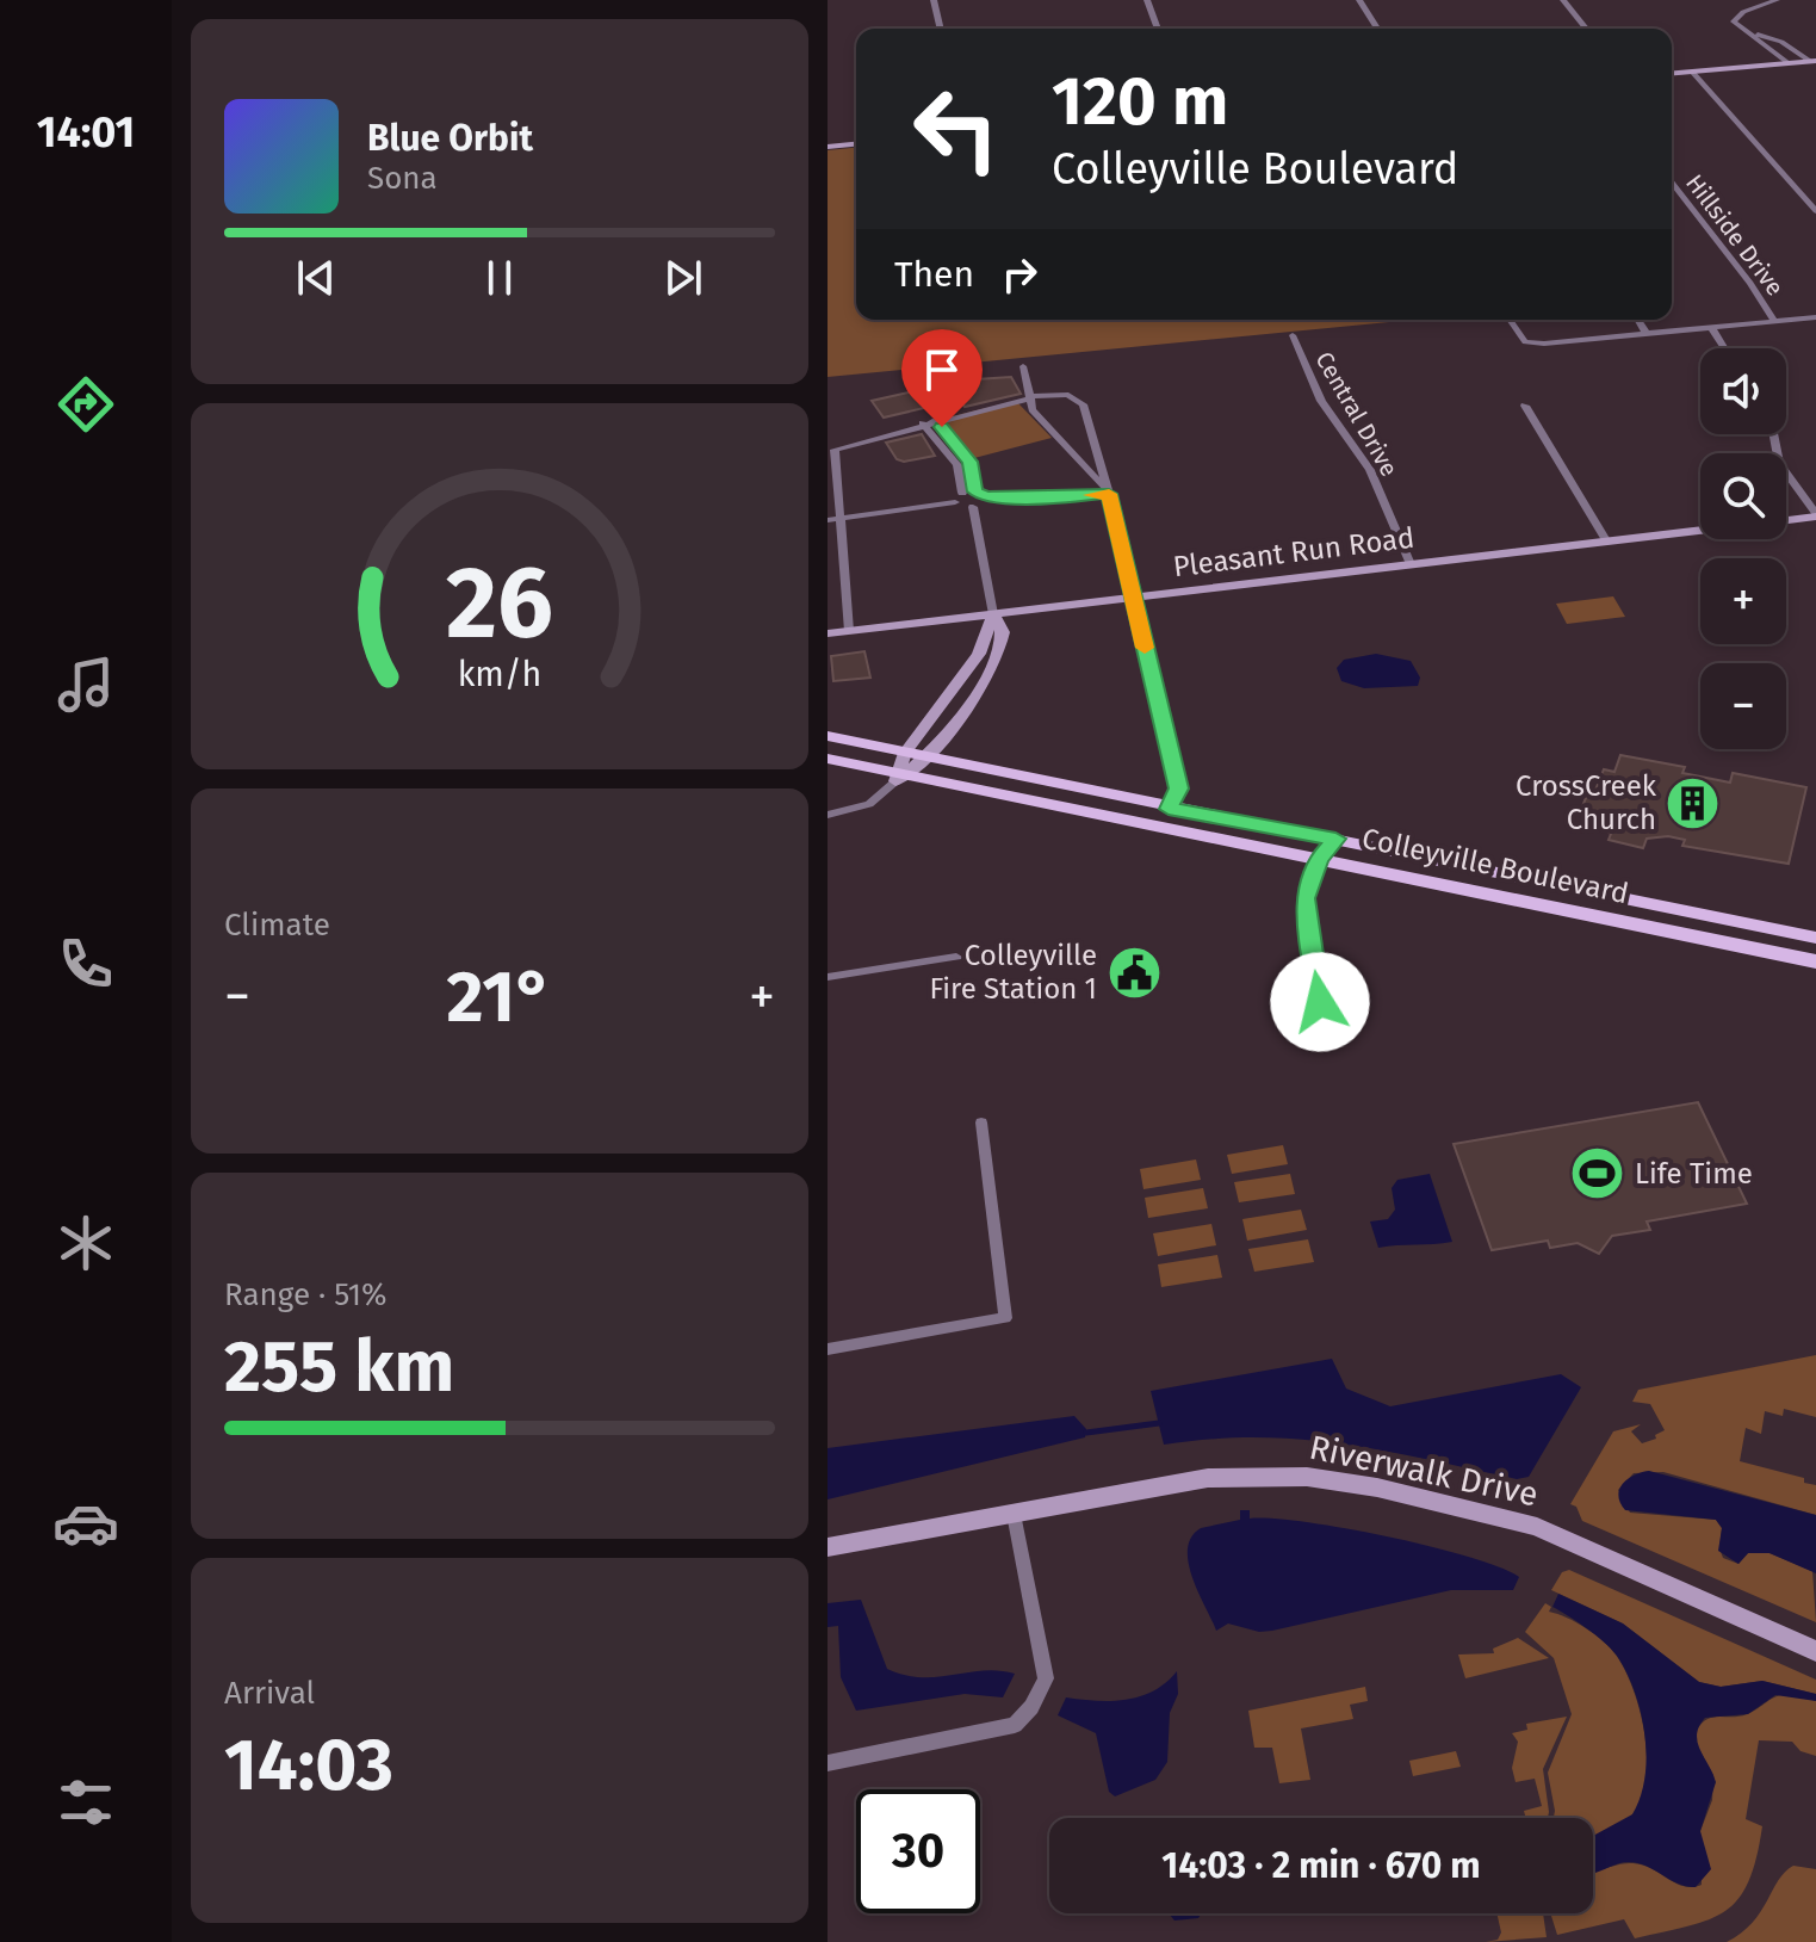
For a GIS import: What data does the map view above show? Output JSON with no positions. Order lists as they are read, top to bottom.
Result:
{
  "streets": {
    "main road": ["Colleyville Boulevard"],
    "street": [
      "Hillside Drive",
      "Central Drive",
      "Pleasant Run Road",
      "Riverwalk Drive"
    ]
  },
  "crossings": [
    ["Central Drive", "Pleasant Run Road"]
  ],
  "places": {
    "building": ["CrossCreek Church"],
    "public building": ["Colleyville Fire Station 1"],
    "sports": ["Life Time"]
  },
  "page": {
    "tabs": "14:01",
    "turn": ["120 m", "Colleyville Boulevard"],
    "song": ["Blue Orbit", "Sona"],
    "then": "Then",
    "map_buttons": ["+", "−"],
    "tile": [
      "Climate",
      ["Range · 51%", "255 km"],
      ["Arrival", "14:03"]
    ],
    "heat": ["−", "21°", "+"],
    "limit": "30",
    "trip": "14:03 · 2 min · 670 m",
    "gauge": ["26", "km/h"]
  }
}
